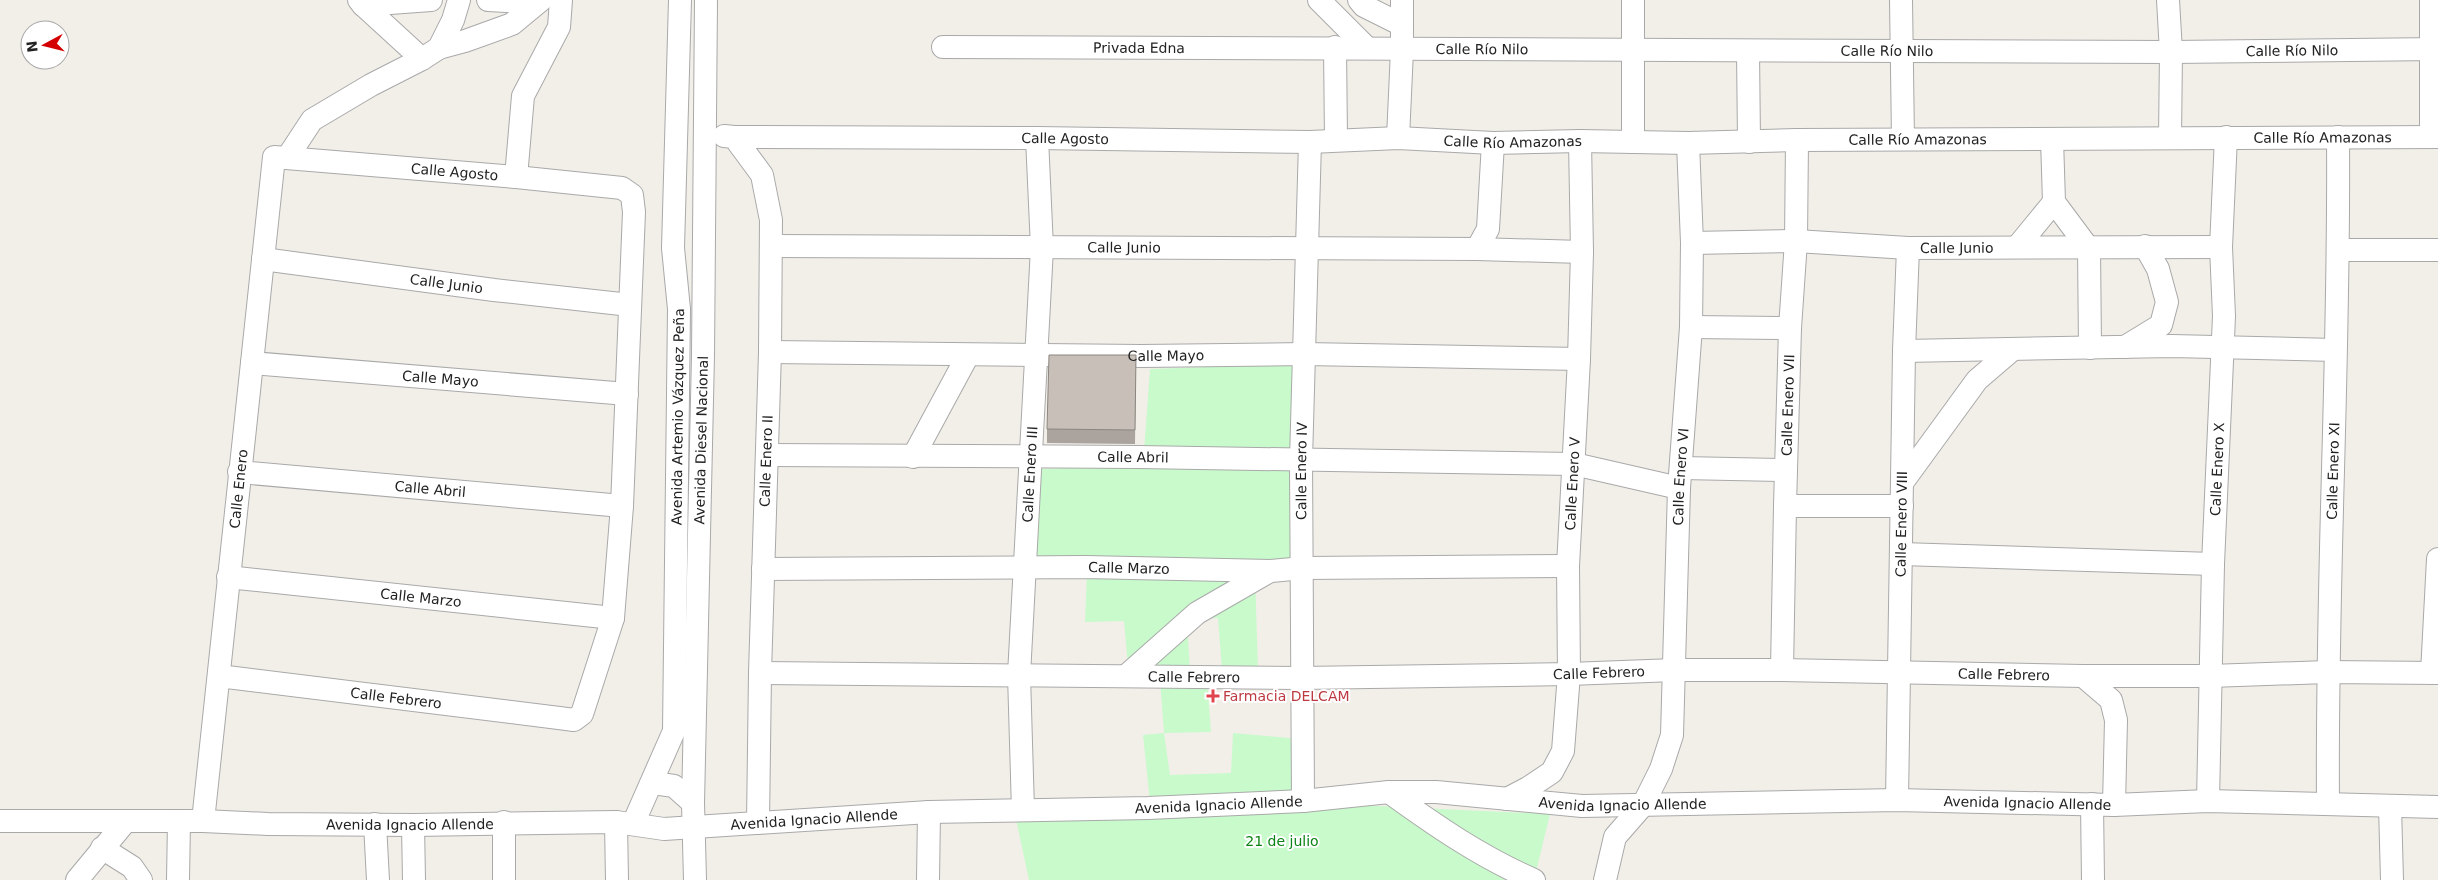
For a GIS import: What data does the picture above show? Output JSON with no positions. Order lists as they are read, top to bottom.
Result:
{
  "streets": {
    "street": [
      "Privada Edna",
      "Calle Río Nilo",
      "Calle Río Amazonas",
      "Calle Agosto",
      "Calle Junio",
      "Calle Mayo",
      "Calle Enero VII",
      "Avenida Artemio Vázquez Peña",
      "Avenida Diesel Nacional",
      "Calle Abril",
      "Calle Enero II",
      "Calle Enero X",
      "Calle Enero XI",
      "Calle Enero IV",
      "Calle Enero III",
      "Calle Enero VI",
      "Calle Enero V",
      "Calle Enero",
      "Calle Enero VIII",
      "Calle Marzo",
      "Calle Febrero",
      "Avenida Ignacio Allende"
    ]
  },
  "crossings": [
    ["Privada Edna", "Calle Río Nilo"],
    ["Calle Río Amazonas", "Calle Agosto"],
    ["Calle Río Amazonas", "Calle Enero VII"],
    ["Calle Río Amazonas", "Calle Enero X"],
    ["Calle Río Amazonas", "Calle Enero XI"],
    ["Calle Río Amazonas", "Calle Enero VI"],
    ["Calle Río Amazonas", "Calle Enero V"],
    ["Calle Agosto", "Calle Junio"],
    ["Calle Agosto", "Calle Enero II"],
    ["Calle Agosto", "Calle Enero IV"],
    ["Calle Agosto", "Calle Enero III"],
    ["Calle Agosto", "Calle Enero"],
    ["Calle Junio", "Calle Enero VII"],
    ["Calle Junio", "Calle Enero II"],
    ["Calle Junio", "Calle Enero X"],
    ["Calle Junio", "Calle Enero IV"],
    ["Calle Junio", "Calle Enero III"],
    ["Calle Junio", "Calle Enero VI"],
    ["Calle Junio", "Calle Enero V"],
    ["Calle Junio", "Calle Enero"],
    ["Calle Junio", "Calle Enero VIII"],
    ["Calle Mayo", "Calle Enero II"],
    ["Calle Mayo", "Calle Enero IV"],
    ["Calle Mayo", "Calle Enero III"],
    ["Calle Mayo", "Calle Enero V"],
    ["Calle Mayo", "Calle Enero"],
    ["Calle Enero VII", "Calle Abril"],
    ["Calle Enero VII", "Calle Febrero"],
    ["Avenida Artemio Vázquez Peña", "Avenida Ignacio Allende"],
    ["Avenida Diesel Nacional", "Avenida Ignacio Allende"],
    ["Calle Abril", "Calle Enero II"],
    ["Calle Abril", "Calle Enero IV"],
    ["Calle Abril", "Calle Enero III"],
    ["Calle Abril", "Calle Enero VI"],
    ["Calle Abril", "Calle Enero V"],
    ["Calle Abril", "Calle Enero"],
    ["Calle Enero II", "Calle Marzo"],
    ["Calle Enero II", "Calle Febrero"],
    ["Calle Enero II", "Avenida Ignacio Allende"],
    ["Calle Enero X", "Calle Febrero"],
    ["Calle Enero X", "Avenida Ignacio Allende"],
    ["Calle Enero XI", "Calle Febrero"],
    ["Calle Enero XI", "Avenida Ignacio Allende"],
    ["Calle Enero IV", "Calle Marzo"],
    ["Calle Enero IV", "Calle Febrero"],
    ["Calle Enero IV", "Avenida Ignacio Allende"],
    ["Calle Enero III", "Calle Marzo"],
    ["Calle Enero III", "Calle Febrero"],
    ["Calle Enero III", "Avenida Ignacio Allende"],
    ["Calle Enero VI", "Calle Febrero"],
    ["Calle Enero VI", "Avenida Ignacio Allende"],
    ["Calle Enero V", "Calle Marzo"],
    ["Calle Enero V", "Calle Febrero"],
    ["Calle Enero V", "Avenida Ignacio Allende"],
    ["Calle Enero", "Calle Marzo"],
    ["Calle Enero", "Calle Febrero"],
    ["Calle Enero", "Avenida Ignacio Allende"],
    ["Calle Enero VIII", "Calle Febrero"],
    ["Calle Enero VIII", "Avenida Ignacio Allende"],
    ["Calle Marzo", "Calle Febrero"]
  ],
  "parks": ["21 de julio"],
  "places": {
    "health": ["Farmacia DELCAM"]
  },
  "north": "left"
}
